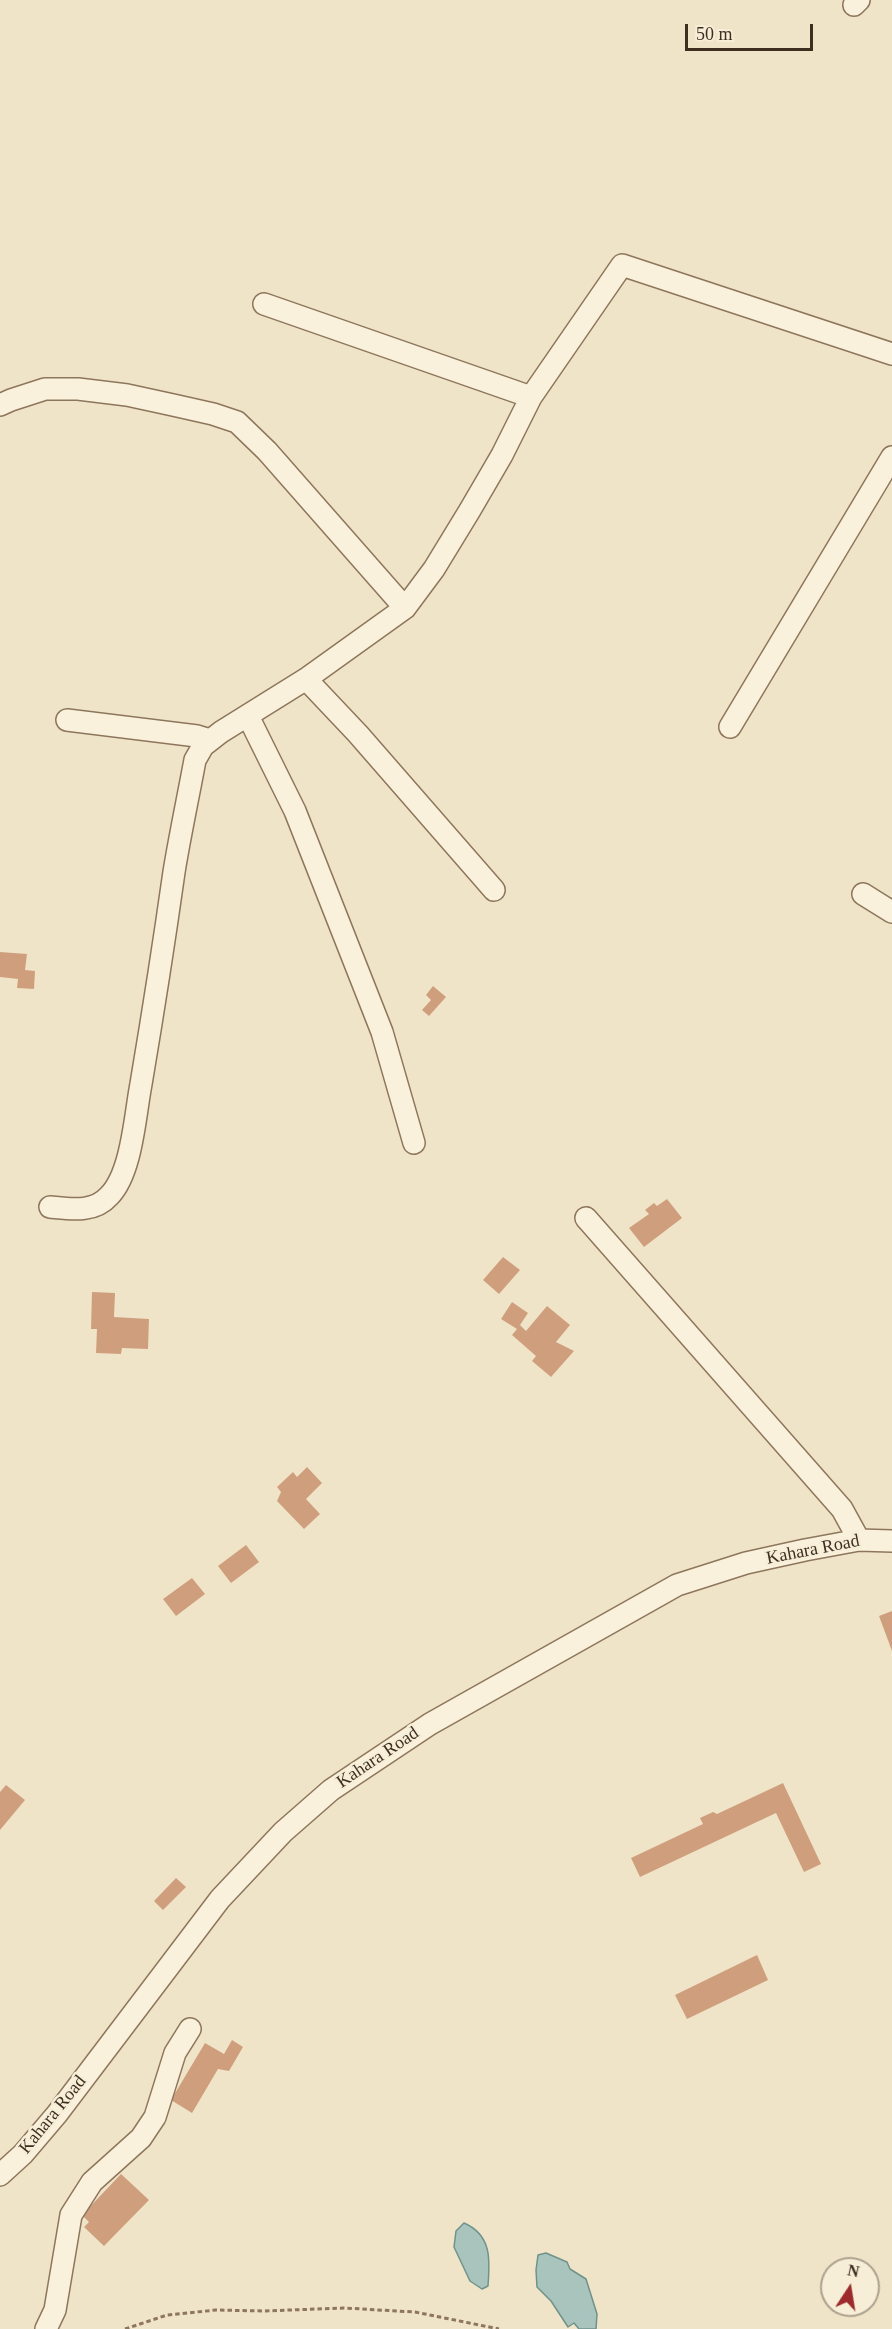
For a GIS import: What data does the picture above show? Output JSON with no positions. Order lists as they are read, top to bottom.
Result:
{
  "streets": {
    "street": ["Kahara Road"]
  },
  "scale_bar": "50 m",
  "north": "top"
}
